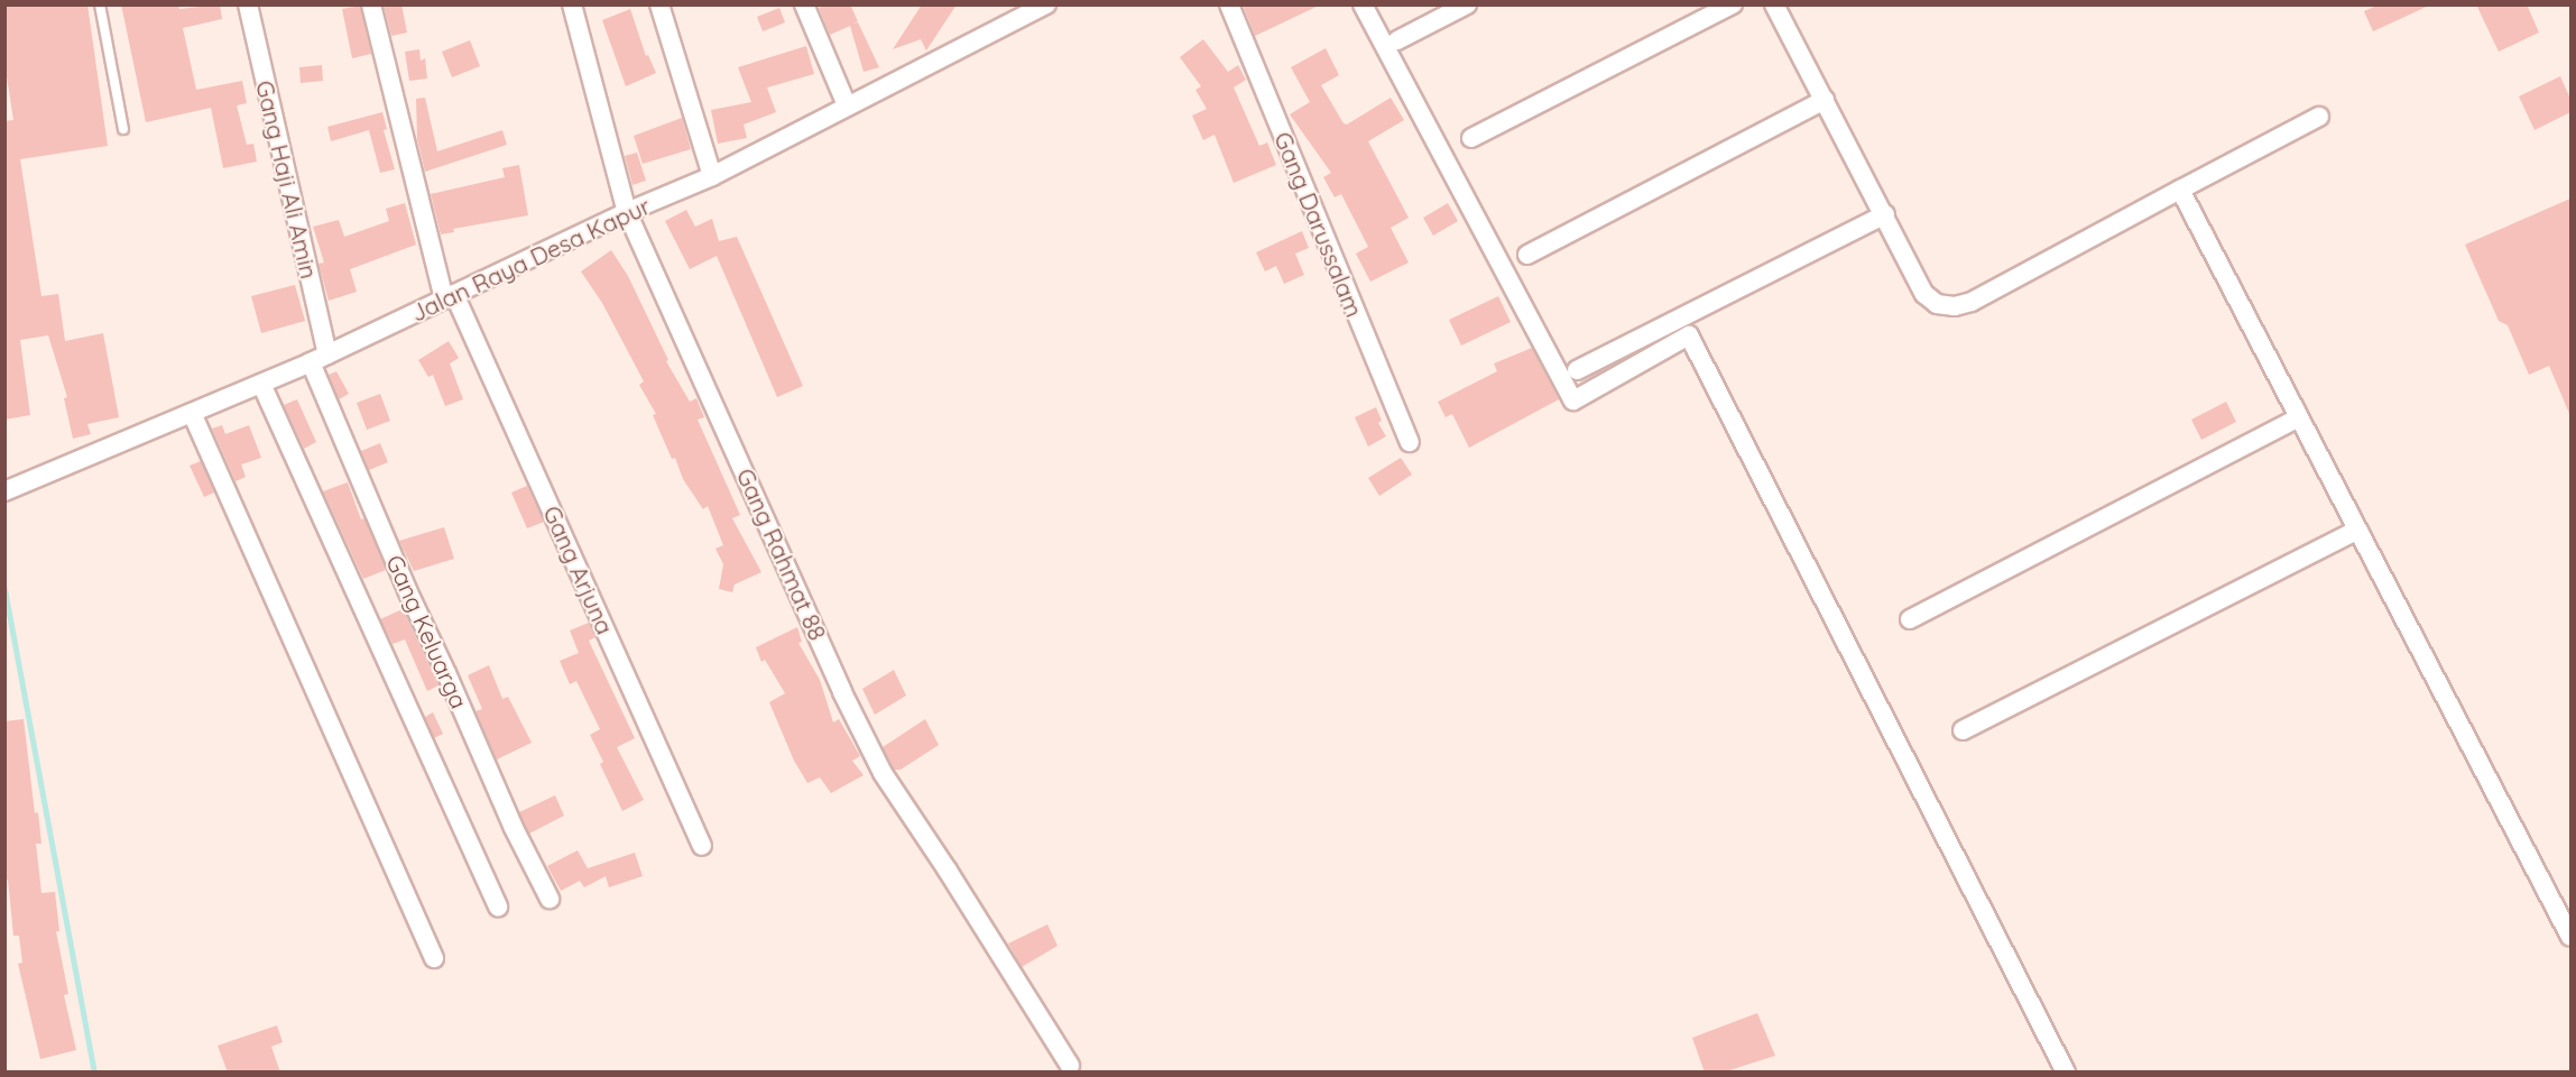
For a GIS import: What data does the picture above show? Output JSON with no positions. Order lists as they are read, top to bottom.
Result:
{
  "streets": {
    "street": [
      "Gang Haji Ali Amin",
      "Gang Darussalam",
      "Jalan Raya Desa Kapur",
      "Gang Rahmat 88",
      "Gang Arjuna",
      "Gang Keluarga"
    ]
  },
  "crossings": [
    ["Gang Haji Ali Amin", "Jalan Raya Desa Kapur"],
    ["Gang Haji Ali Amin", "Gang Keluarga"],
    ["Jalan Raya Desa Kapur", "Gang Rahmat 88"],
    ["Jalan Raya Desa Kapur", "Gang Arjuna"],
    ["Jalan Raya Desa Kapur", "Gang Keluarga"]
  ]
}
